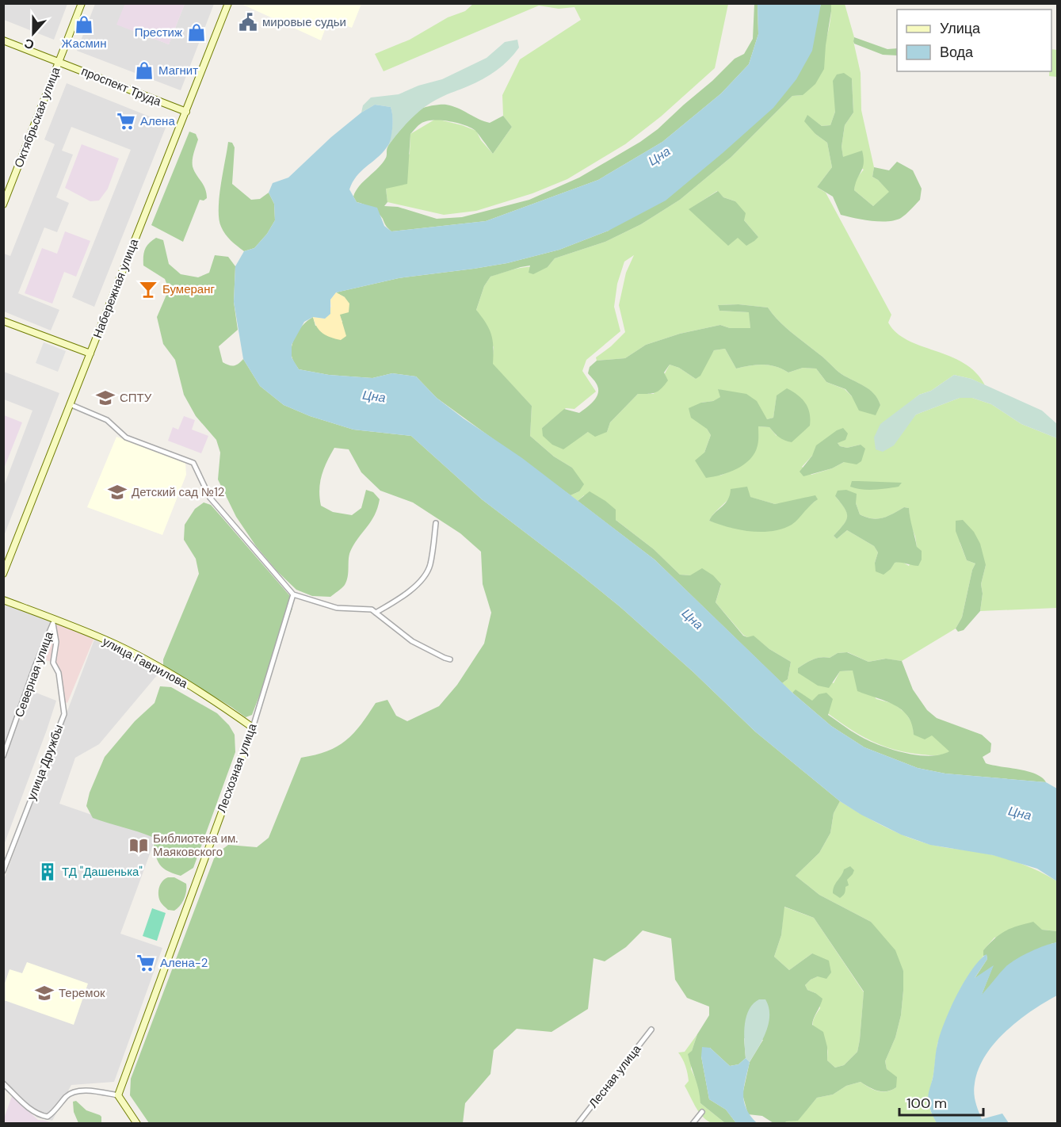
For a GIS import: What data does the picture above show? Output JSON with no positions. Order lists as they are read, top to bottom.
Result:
{
  "streets": {
    "street": [
      "проспект Труда",
      "Октябрьская улица",
      "Набережная улица",
      "улица Гаврилова",
      "Северная улица",
      "улица Дружбы",
      "Лесхозная улица",
      "Лесная улица"
    ]
  },
  "crossings": [
    ["проспект Труда", "Октябрьская улица"],
    ["проспект Труда", "Набережная улица"],
    ["улица Гаврилова", "Северная улица"],
    ["улица Гаврилова", "улица Дружбы"],
    ["улица Гаврилова", "Лесхозная улица"],
    ["Северная улица", "улица Дружбы"]
  ],
  "water": ["Цна"],
  "places": {
    "public building": ["мировые судьи"],
    "shop": ["Жасмин", "Престиж", "Магнит"],
    "supermarket": ["Алена", "Алена-2"],
    "bar": ["Бумеранг"],
    "school or university": ["СПТУ", "Детский сад №12", "Теремок"],
    "library": ["Библиотека им. Маяковского"],
    "building": ["ТД \"Дашенька\""]
  },
  "legend": ["Улица", "Вода"],
  "scale_bar": "100 m",
  "north": "bottom"
}
